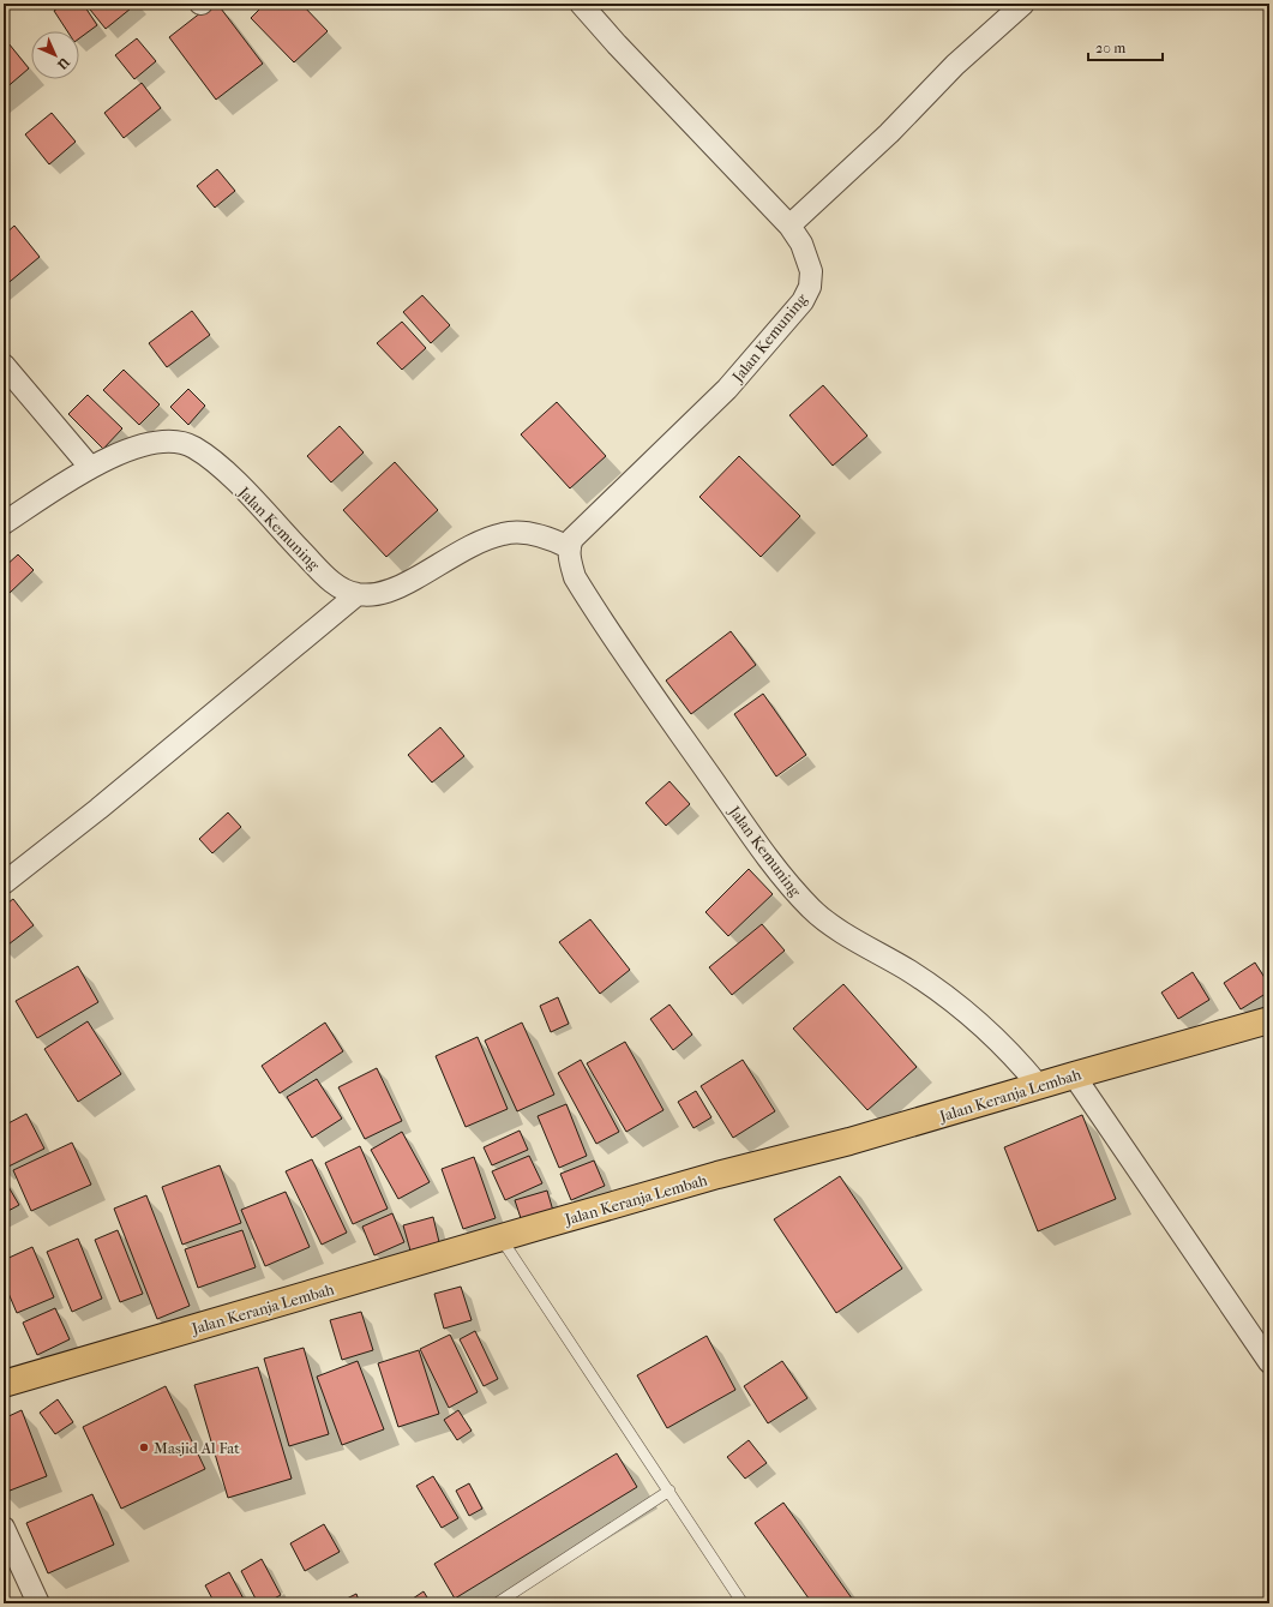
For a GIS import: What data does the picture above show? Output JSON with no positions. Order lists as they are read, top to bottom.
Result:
{
  "streets": {
    "main road": ["Jalan Keranja Lembah"],
    "street": ["Jalan Kemuning"]
  },
  "crossings": [
    ["Jalan Kemuning", "Jalan Keranja Lembah"]
  ],
  "places": ["Masjid Al Fat"],
  "scale_bar": "20 m",
  "north": "bottom right"
}
